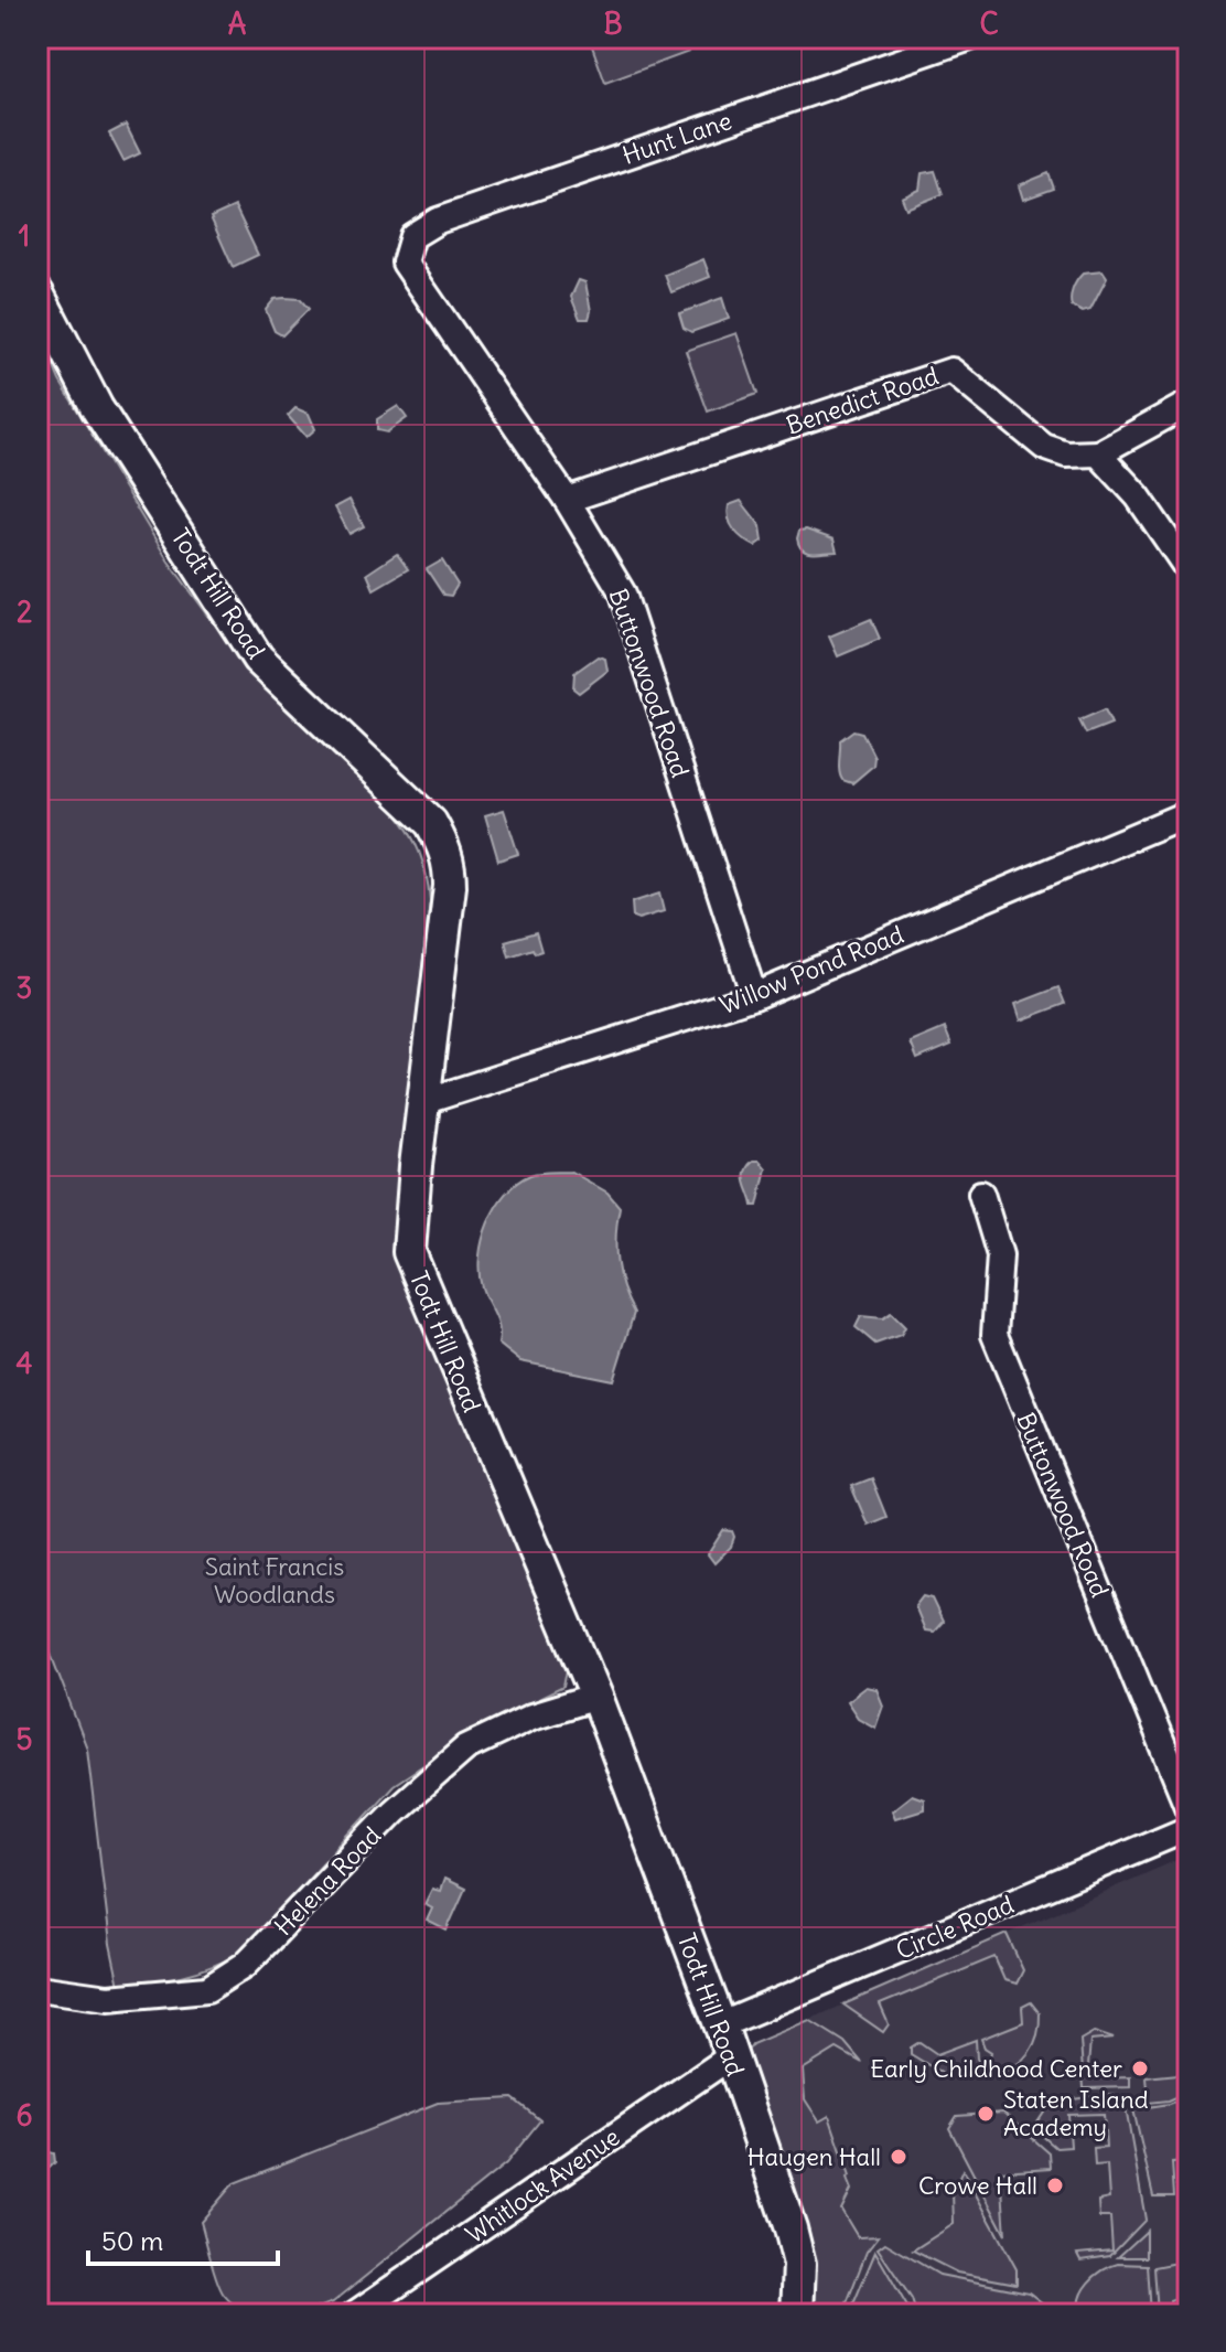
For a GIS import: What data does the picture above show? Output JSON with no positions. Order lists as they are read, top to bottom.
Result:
{
  "streets": {
    "street": [
      "Hunt Lane",
      "Benedict Road",
      "Todt Hill Road",
      "Buttonwood Road",
      "Willow Pond Road",
      "Helena Road",
      "Circle Road",
      "Whitlock Avenue"
    ]
  },
  "crossings": [
    ["Hunt Lane", "Buttonwood Road"],
    ["Benedict Road", "Buttonwood Road"],
    ["Todt Hill Road", "Willow Pond Road"],
    ["Todt Hill Road", "Helena Road"],
    ["Todt Hill Road", "Circle Road"],
    ["Todt Hill Road", "Whitlock Avenue"],
    ["Buttonwood Road", "Willow Pond Road"]
  ],
  "parks": ["Saint Francis Woodlands"],
  "places": [
    "Early Childhood Center",
    "Staten Island Academy",
    "Haugen Hall",
    "Crowe Hall"
  ],
  "scale_bar": "50 m",
  "grid": {
    "columns": ["A", "B", "C"],
    "rows": [
      "1",
      "2",
      "3",
      "4",
      "5",
      "6"
    ]
  }
}
